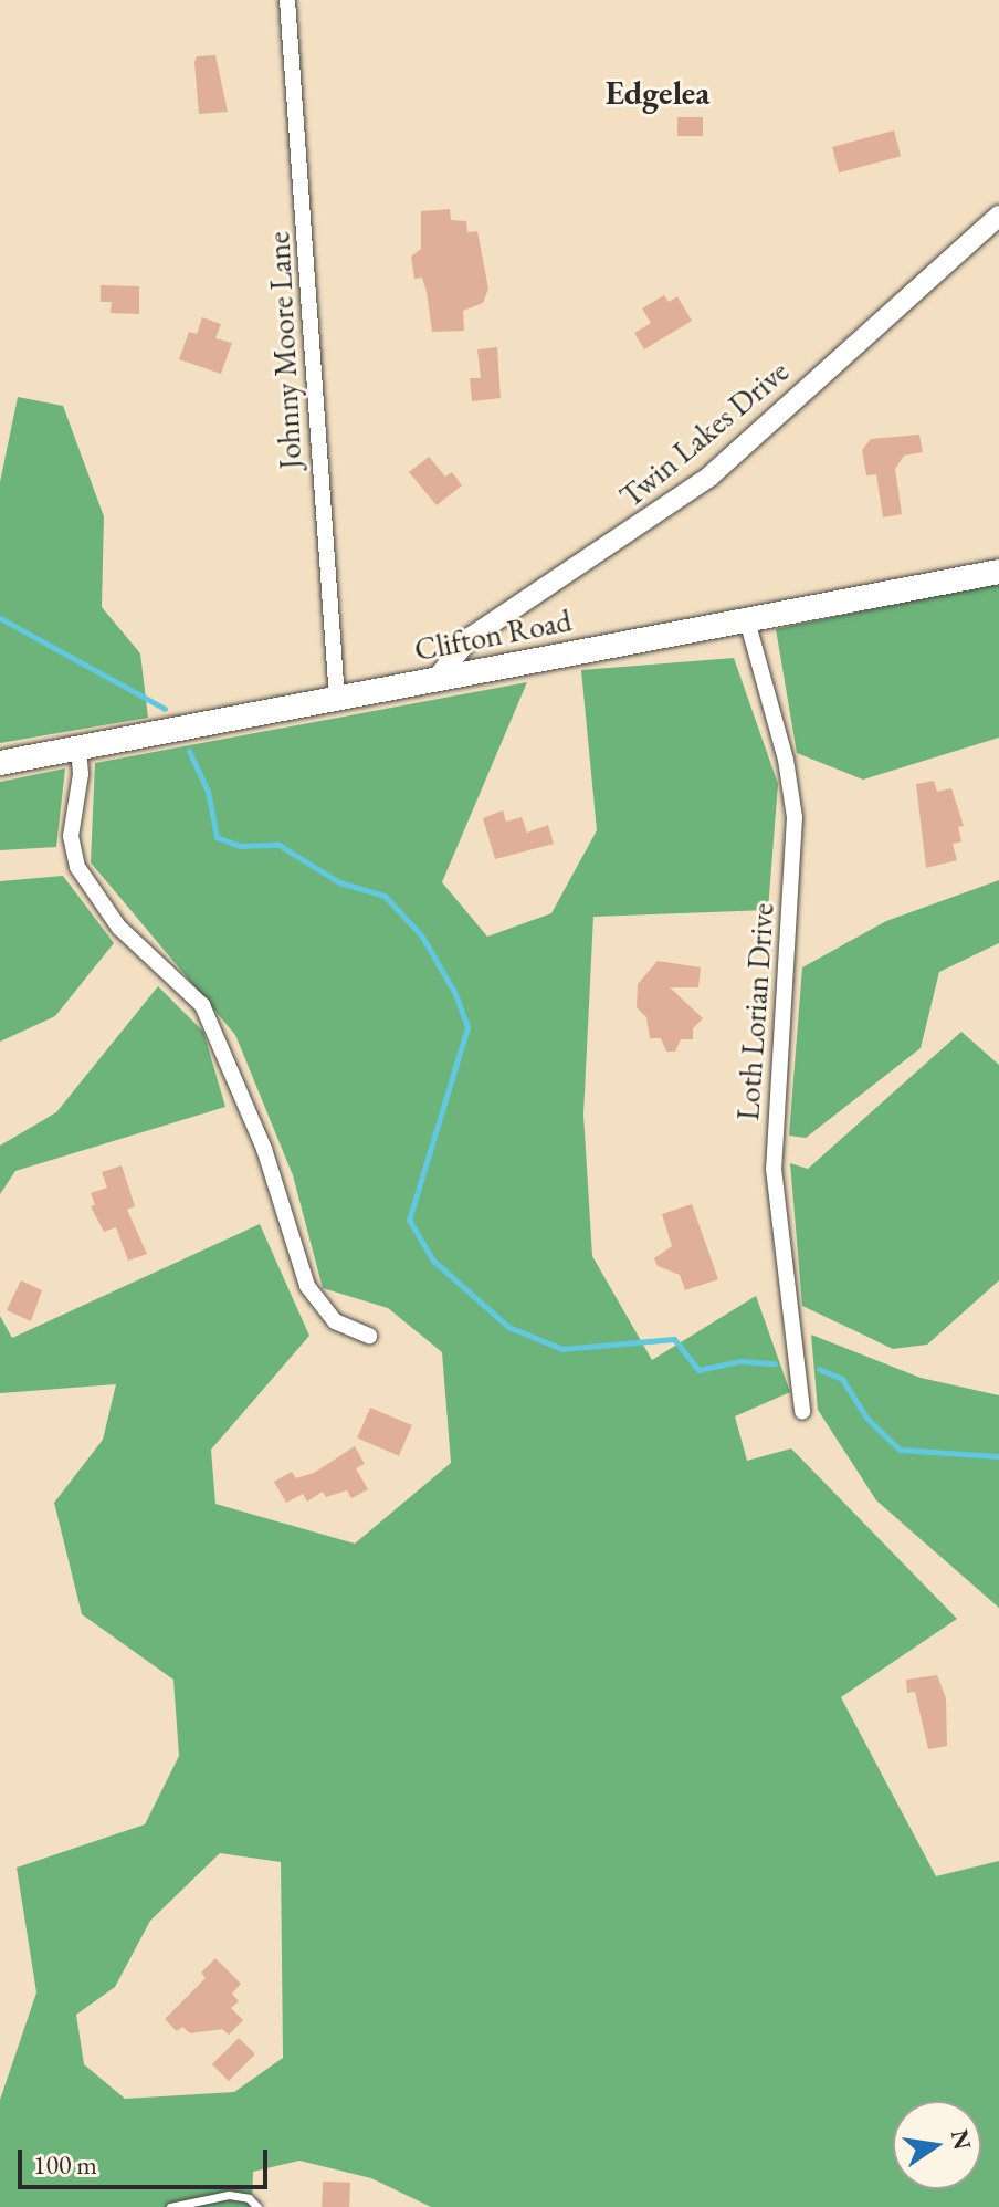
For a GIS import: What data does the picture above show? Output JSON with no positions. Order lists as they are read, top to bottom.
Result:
{
  "streets": {
    "main road": ["Clifton Road"],
    "street": ["Johnny Moore Lane", "Twin Lakes Drive", "Loth Lorian Drive"]
  },
  "crossings": [
    ["Johnny Moore Lane", "Clifton Road"],
    ["Twin Lakes Drive", "Clifton Road"],
    ["Clifton Road", "Loth Lorian Drive"]
  ],
  "districts": ["Edgelea"],
  "scale_bar": "100 m",
  "north": "right"
}
